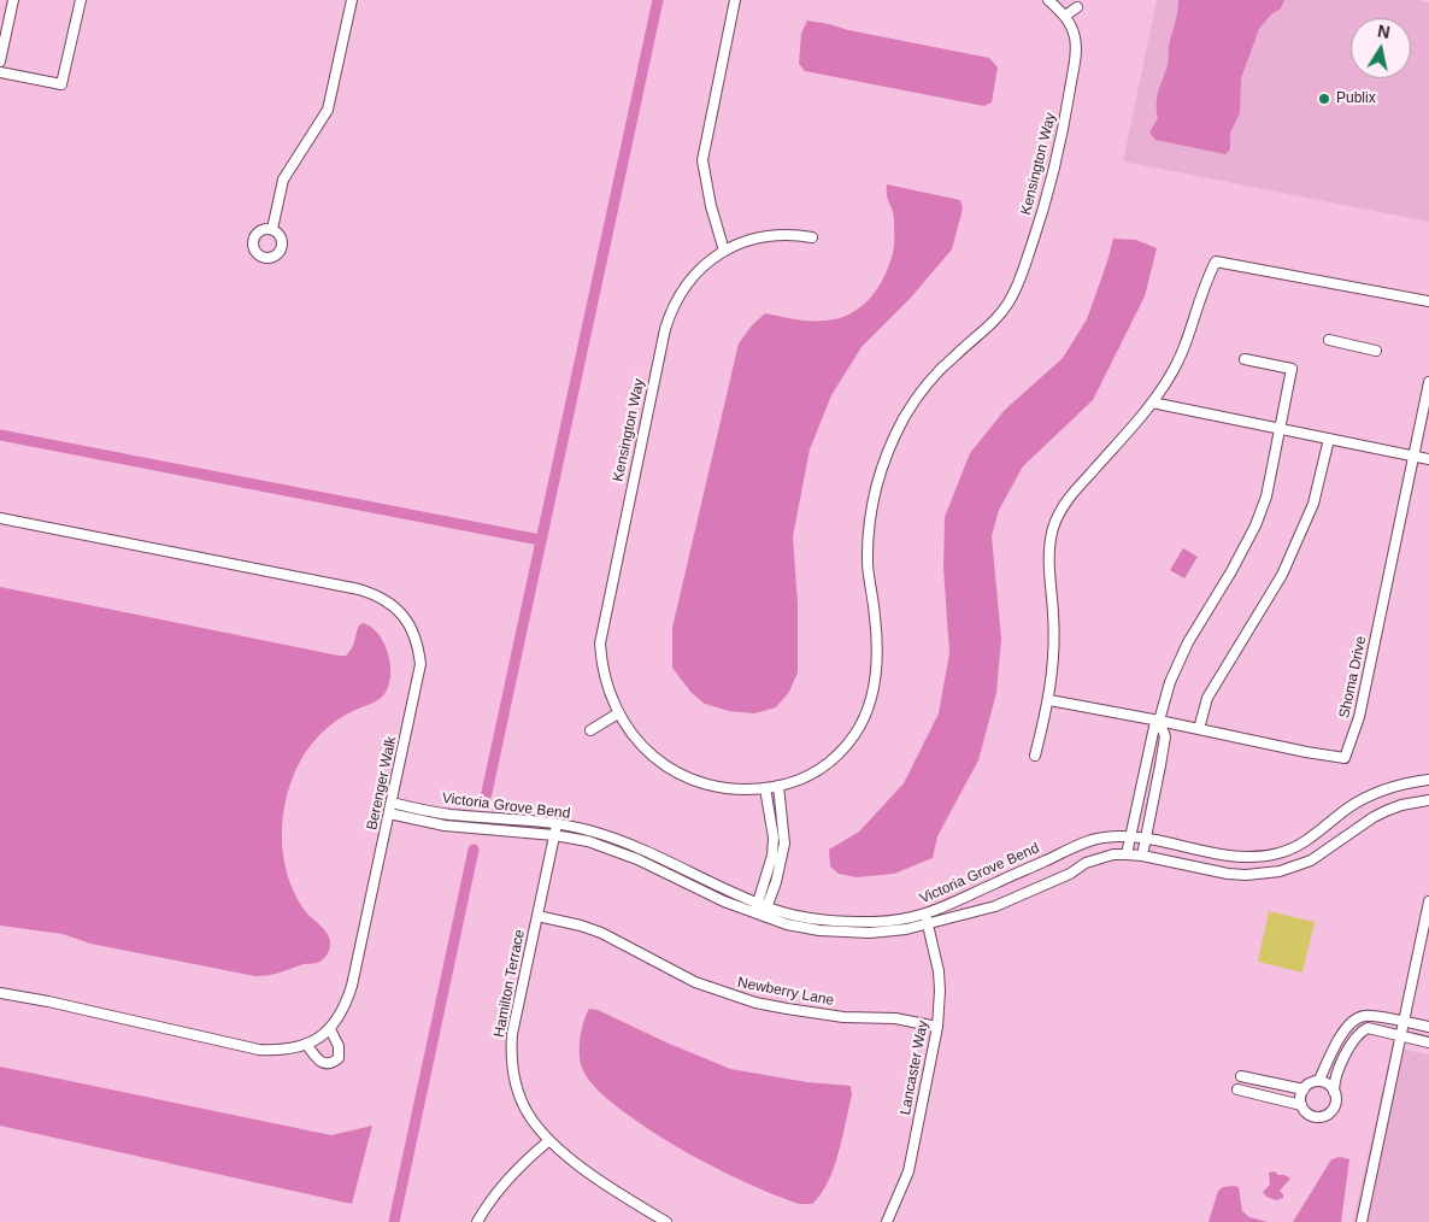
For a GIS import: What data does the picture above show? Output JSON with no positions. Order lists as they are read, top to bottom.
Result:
{
  "streets": {
    "street": [
      "Kensington Way",
      "Shoma Drive",
      "Berenger Walk",
      "Victoria Grove Bend",
      "Hamilton Terrace",
      "Newberry Lane",
      "Lancaster Way"
    ]
  },
  "crossings": [
    ["Berenger Walk", "Victoria Grove Bend"],
    ["Victoria Grove Bend", "Hamilton Terrace"],
    ["Victoria Grove Bend", "Lancaster Way"],
    ["Hamilton Terrace", "Newberry Lane"],
    ["Newberry Lane", "Lancaster Way"]
  ],
  "places": ["Publix"],
  "north": "top"
}
